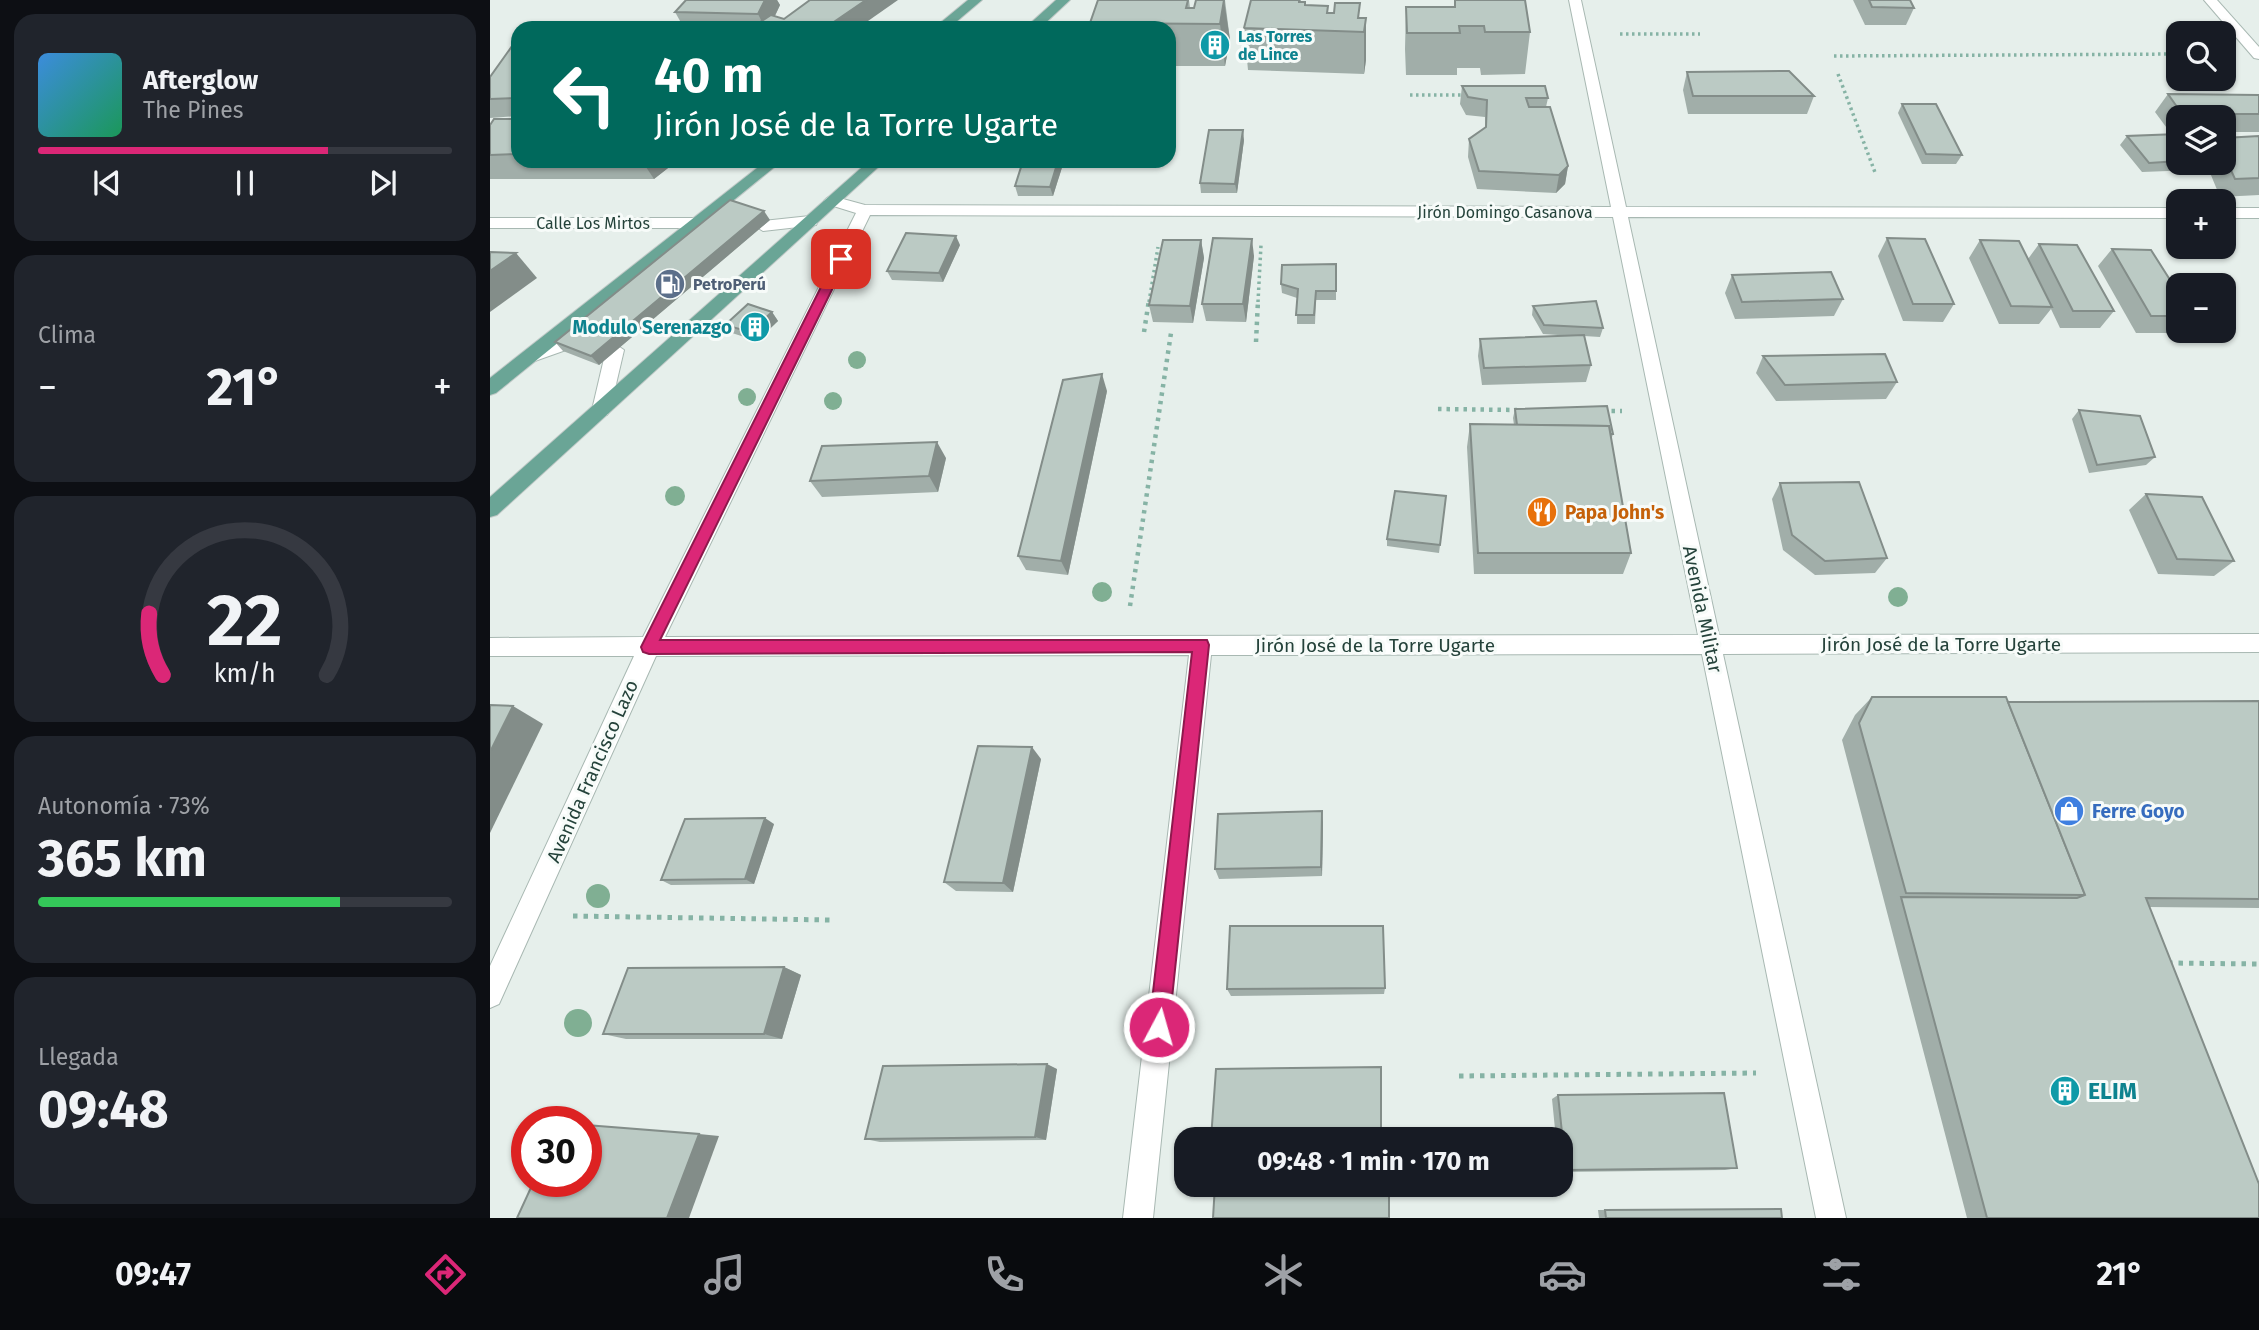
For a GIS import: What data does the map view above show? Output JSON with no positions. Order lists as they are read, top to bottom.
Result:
{
  "streets": {
    "street": [
      "Jirón Domingo Casanova",
      "Calle Los Mirtos",
      "Avenida Militar",
      "Jirón José de la Torre Ugarte",
      "Avenida Francisco Lazo"
    ]
  },
  "crossings": [
    ["Jirón Domingo Casanova", "Avenida Militar"],
    ["Jirón Domingo Casanova", "Avenida Francisco Lazo"],
    ["Avenida Militar", "Jirón José de la Torre Ugarte"],
    ["Jirón José de la Torre Ugarte", "Avenida Francisco Lazo"]
  ],
  "places": {
    "building": ["Las Torres de Lince", "Modulo Serenazgo", "ELIM"],
    "fuel station": ["PetroPerú"],
    "restaurant": ["Papa John's"],
    "shop": ["Ferre Goyo"]
  },
  "page": {
    "map_buttons": ["+", "−"],
    "turn": ["40 m", "Jirón José de la Torre Ugarte"],
    "song": ["Afterglow", "The Pines"],
    "tile": [
      "Clima",
      ["Autonomía · 73%", "365 km"],
      ["Llegada", "09:48"]
    ],
    "heat": ["−", "21°", "+"],
    "limit": "30",
    "trip": "09:48 · 1 min · 170 m",
    "tabs": ["09:47", "21°"],
    "gauge": ["22", "km/h"]
  }
}
